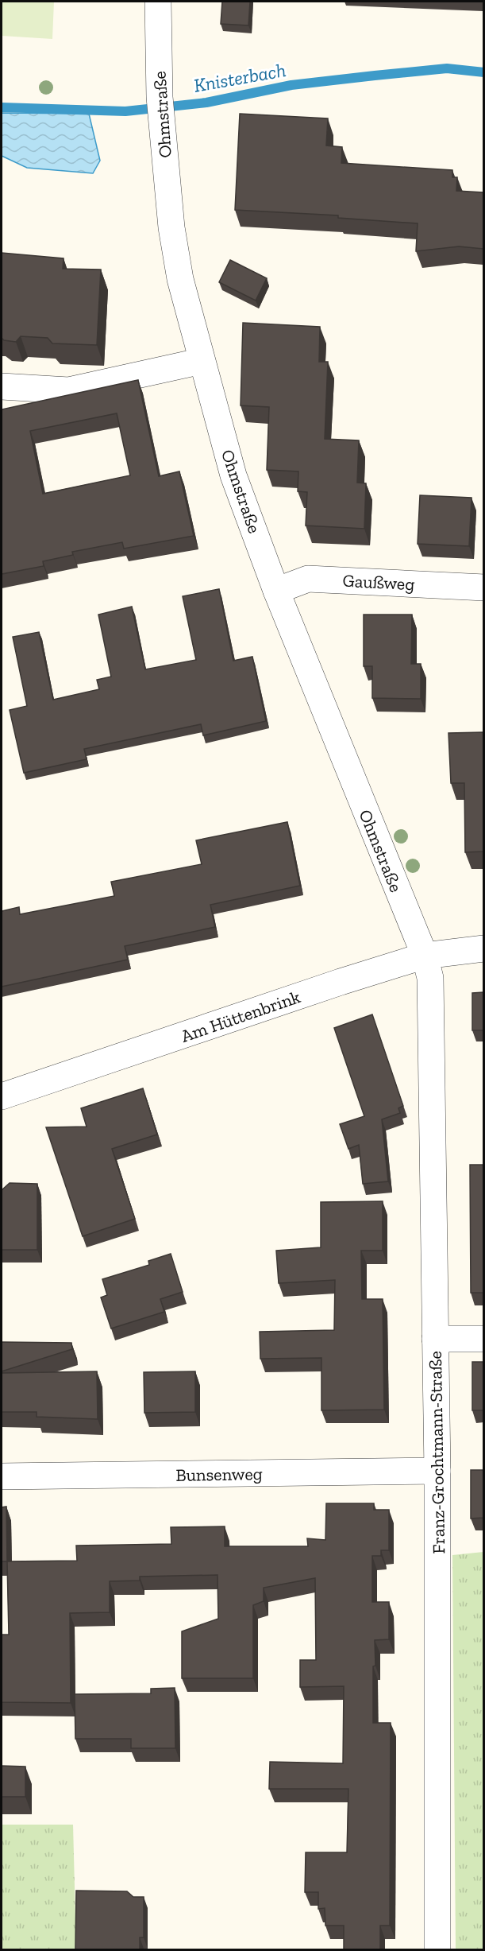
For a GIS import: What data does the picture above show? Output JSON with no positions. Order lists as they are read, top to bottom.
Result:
{
  "streets": {
    "street": [
      "Ohmstraße",
      "Gaußweg",
      "Am Hüttenbrink",
      "Franz-Grochtmann-Straße",
      "Bunsenweg"
    ]
  },
  "crossings": [
    ["Ohmstraße", "Gaußweg"],
    ["Ohmstraße", "Am Hüttenbrink"],
    ["Ohmstraße", "Franz-Grochtmann-Straße"],
    ["Am Hüttenbrink", "Franz-Grochtmann-Straße"],
    ["Franz-Grochtmann-Straße", "Bunsenweg"]
  ],
  "water": ["Knisterbach"]
}
